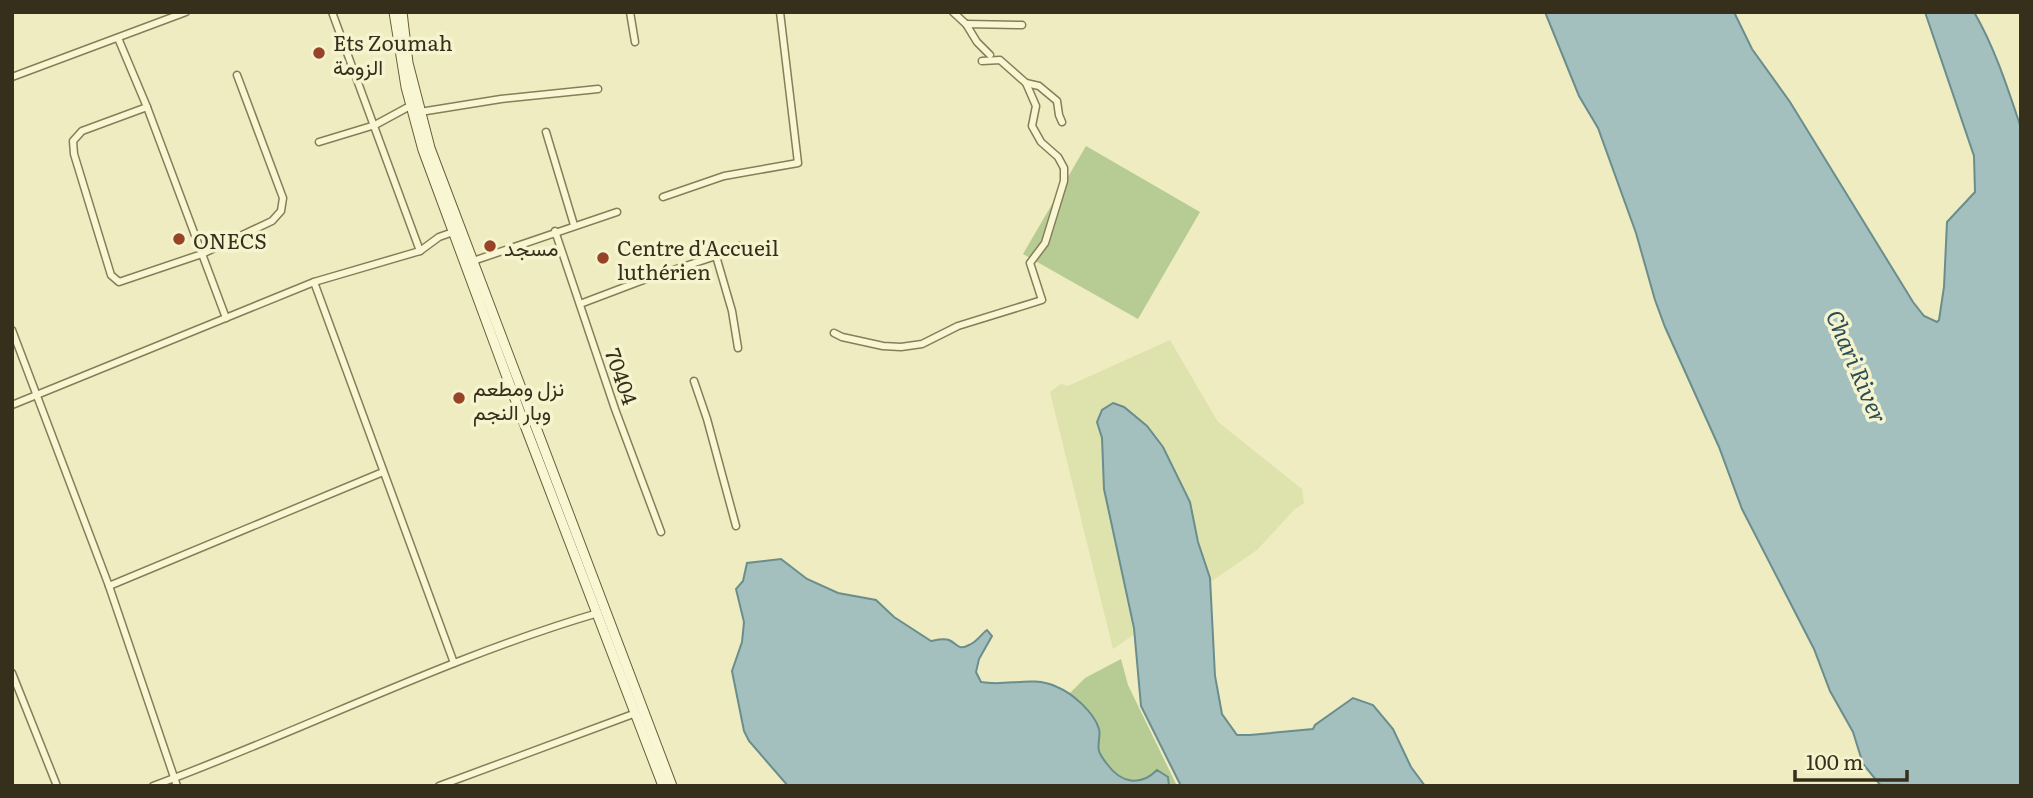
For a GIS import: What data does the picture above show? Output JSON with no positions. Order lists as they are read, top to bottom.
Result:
{
  "streets": {
    "street": ["70404"]
  },
  "water": ["Chari River"],
  "places": [
    "Ets Zoumah الزومة",
    "ONECS",
    "مسجد",
    "Centre d'Accueil luthérien",
    "نزل ومطعم وبار النجم"
  ],
  "scale_bar": "100 m"
}
